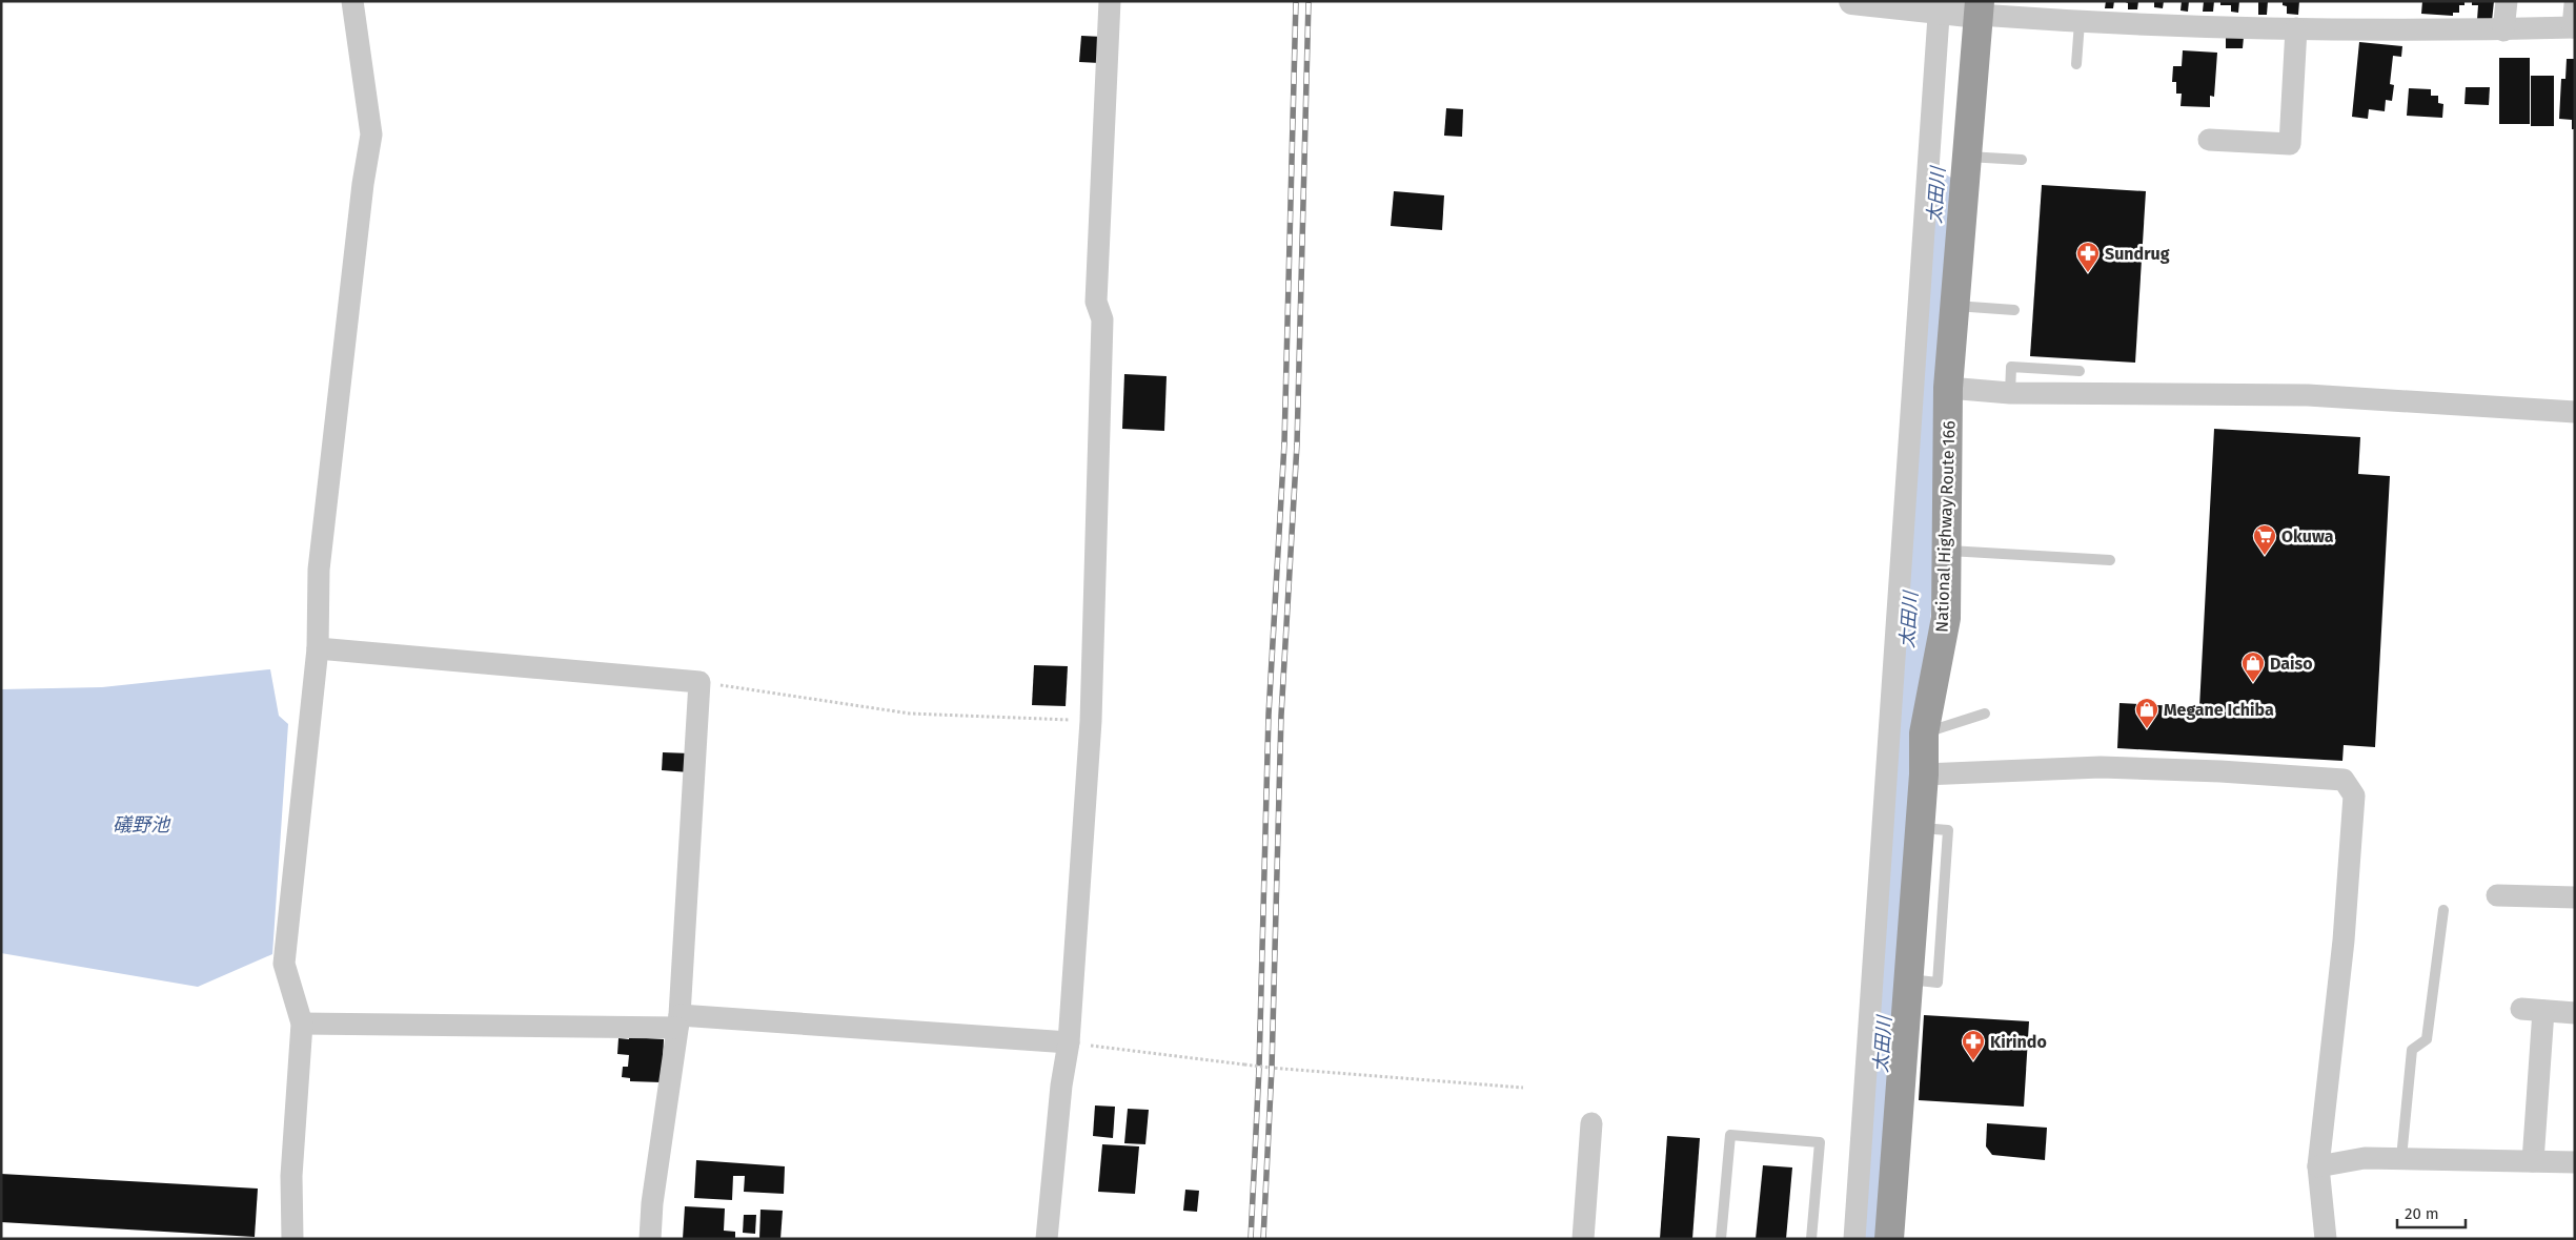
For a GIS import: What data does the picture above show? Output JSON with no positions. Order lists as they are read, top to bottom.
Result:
{
  "streets": {
    "highway": ["National Highway Route 166"]
  },
  "water": ["太田川", "礒野池"],
  "places": {
    "pharmacy": ["Sundrug", "Kirindo"],
    "supermarket": ["Okuwa"],
    "shop": ["Daiso", "Megane Ichiba"]
  },
  "scale_bar": "20 m"
}
